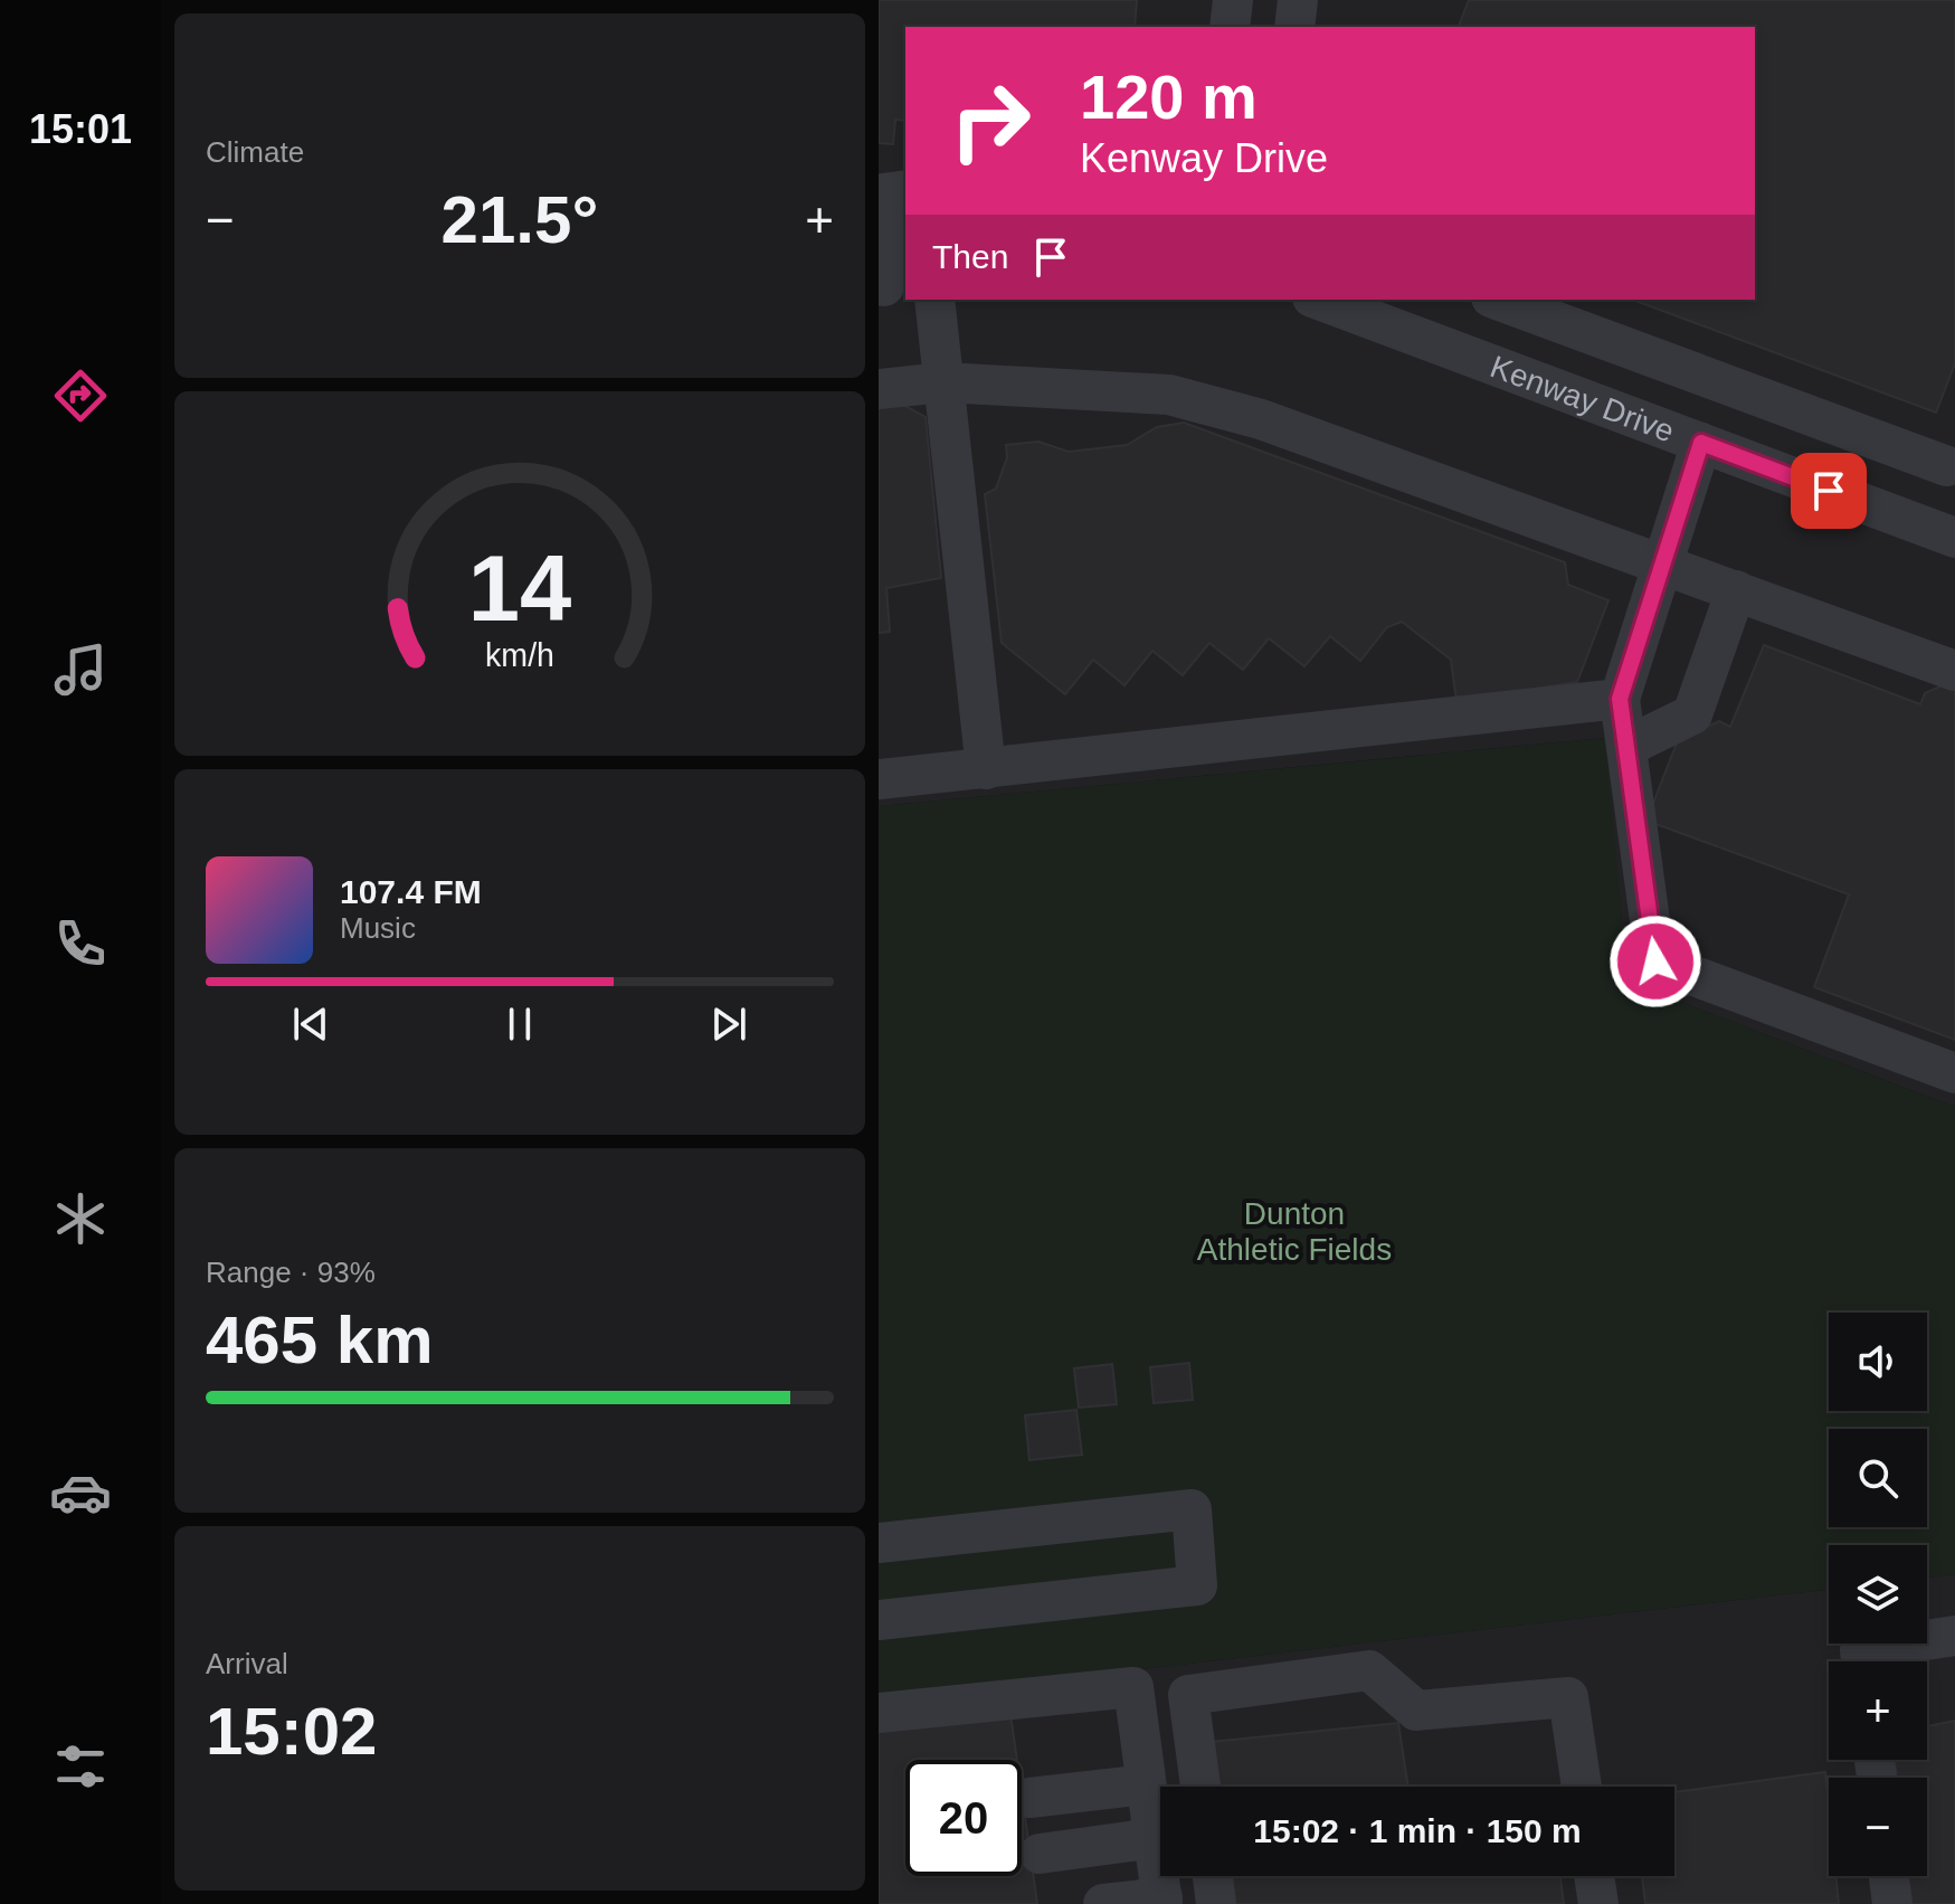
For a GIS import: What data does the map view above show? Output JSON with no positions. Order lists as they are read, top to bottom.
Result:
{
  "streets": {
    "street": ["Kenway Drive"]
  },
  "parks": ["Dunton Athletic Fields"],
  "page": {
    "tabs": "15:01",
    "tile": [
      "Climate",
      ["Range · 93%", "465 km"],
      ["Arrival", "15:02"]
    ],
    "turn": ["120 m", "Kenway Drive"],
    "heat": ["−", "21.5°", "+"],
    "then": "Then",
    "song": ["107.4 FM", "Music"],
    "map_buttons": ["+", "−"],
    "limit": "20",
    "trip": "15:02 · 1 min · 150 m",
    "gauge": ["14", "km/h"]
  }
}
